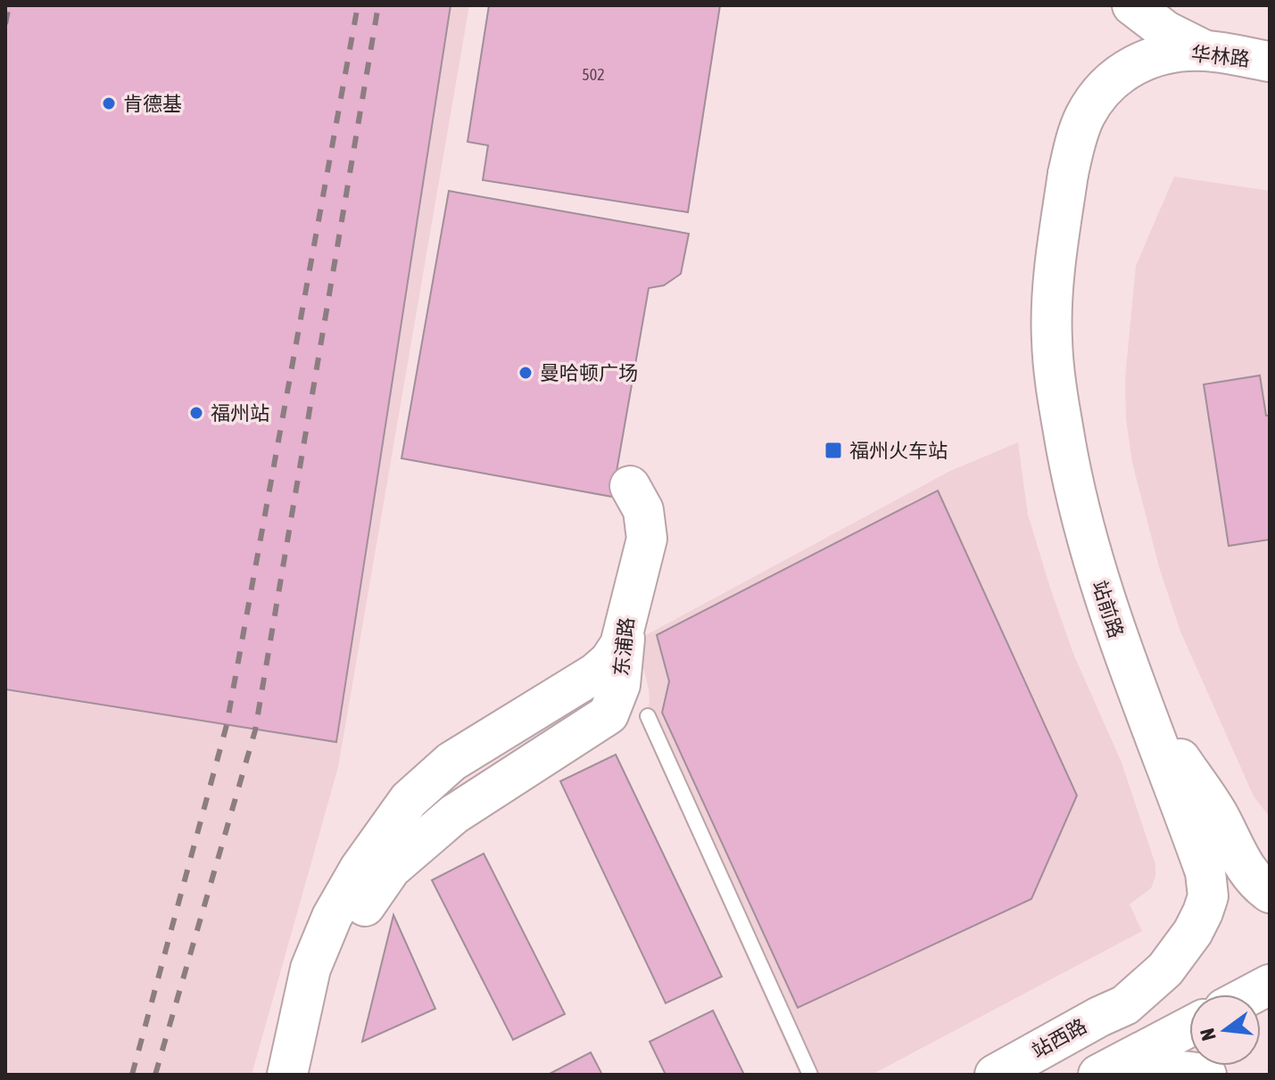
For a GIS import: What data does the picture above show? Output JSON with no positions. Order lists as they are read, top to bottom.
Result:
{
  "streets": {
    "main road": [
      "华林路",
      "站前路",
      "东浦路",
      "站西路"
    ]
  },
  "crossings": [
    ["华林路", "站前路"],
    ["站前路", "站西路"]
  ],
  "places": {
    "other": ["肯德基", "曼哈顿广场", "福州站"],
    "transit": ["福州火车站"]
  },
  "house_numbers": ["502"],
  "north": "left"
}
